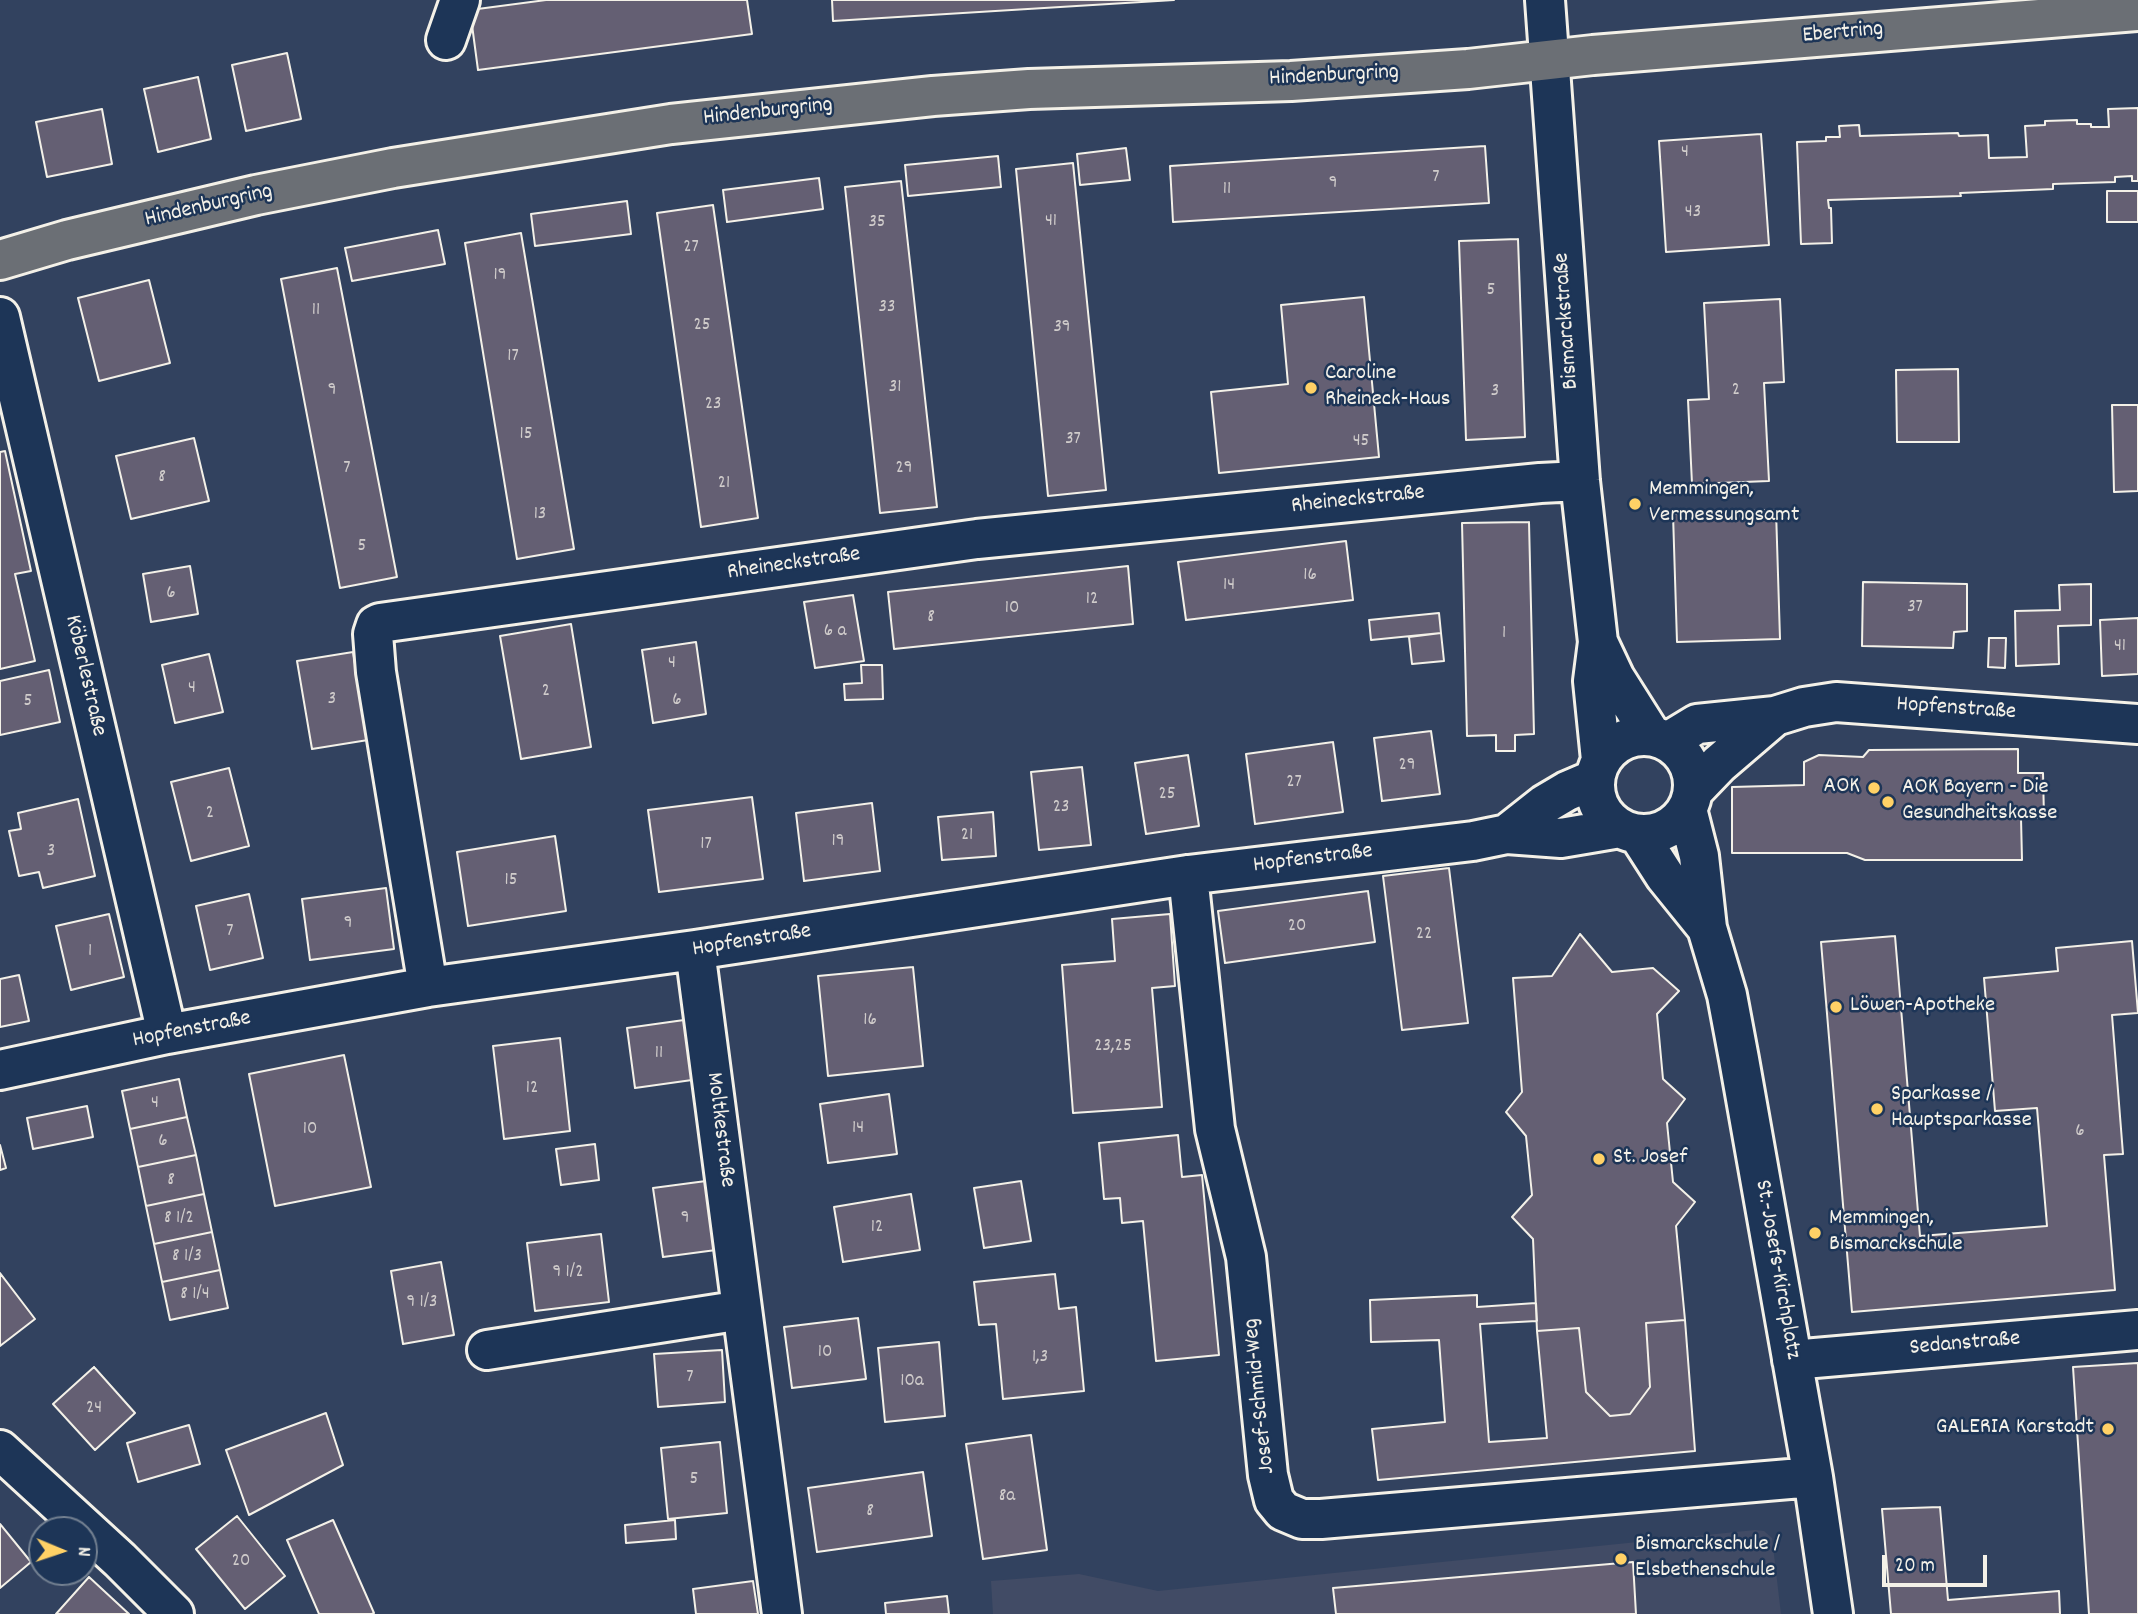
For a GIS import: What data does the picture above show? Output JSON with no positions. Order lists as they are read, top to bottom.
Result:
{
  "streets": {
    "main road": ["Ebertring", "Hindenburgring"],
    "street": [
      "Bismarckstraße",
      "Rheineckstraße",
      "Köberlestraße",
      "Hopfenstraße",
      "Moltkestraße",
      "St.-Josefs-Kirchplatz",
      "Sedanstraße",
      "Josef-Schmid-Weg"
    ]
  },
  "crossings": [
    ["Ebertring", "Hindenburgring"],
    ["Ebertring", "Bismarckstraße"],
    ["Hindenburgring", "Bismarckstraße"],
    ["Bismarckstraße", "Rheineckstraße"],
    ["Bismarckstraße", "Hopfenstraße"],
    ["Bismarckstraße", "St.-Josefs-Kirchplatz"],
    ["Rheineckstraße", "Hopfenstraße"],
    ["Köberlestraße", "Hopfenstraße"],
    ["Hopfenstraße", "Moltkestraße"],
    ["Hopfenstraße", "St.-Josefs-Kirchplatz"],
    ["Hopfenstraße", "Josef-Schmid-Weg"],
    ["St.-Josefs-Kirchplatz", "Sedanstraße"],
    ["St.-Josefs-Kirchplatz", "Josef-Schmid-Weg"]
  ],
  "places": [
    "Caroline Rheineck-Haus",
    "Memmingen, Vermessungsamt",
    "AOK",
    "AOK Bayern - Die Gesundheitskasse",
    "Löwen-Apotheke",
    "Sparkasse / Hauptsparkasse",
    "St. Josef",
    "Memmingen, Bismarckschule",
    "GALERIA Karstadt",
    "Bismarckschule / Elsbethenschule"
  ],
  "house_numbers": [
    "4",
    "7",
    "9",
    "11",
    "43",
    "41",
    "35",
    "27",
    "19",
    "5",
    "33",
    "11",
    "25",
    "39",
    "17",
    "31",
    "9",
    "2",
    "3",
    "23",
    "15",
    "37",
    "45",
    "7",
    "29",
    "8",
    "21",
    "13",
    "5",
    "16",
    "14",
    "6",
    "12",
    "37",
    "10",
    "8",
    "6 a",
    "1",
    "41",
    "4",
    "4",
    "2",
    "3",
    "6",
    "5",
    "29",
    "27",
    "25",
    "23",
    "2",
    "21",
    "19",
    "17",
    "3",
    "15",
    "9",
    "20",
    "7",
    "22",
    "1",
    "16",
    "23,25",
    "11",
    "12",
    "4",
    "14",
    "10",
    "6",
    "6",
    "8",
    "8 1/2",
    "9",
    "12",
    "8 1/3",
    "9 1/2",
    "8 1/4",
    "9 1/3",
    "10",
    "1,3",
    "7",
    "10a",
    "24",
    "5",
    "8a",
    "8",
    "20"
  ],
  "scale_bar": "20 m",
  "north": "right"
}
